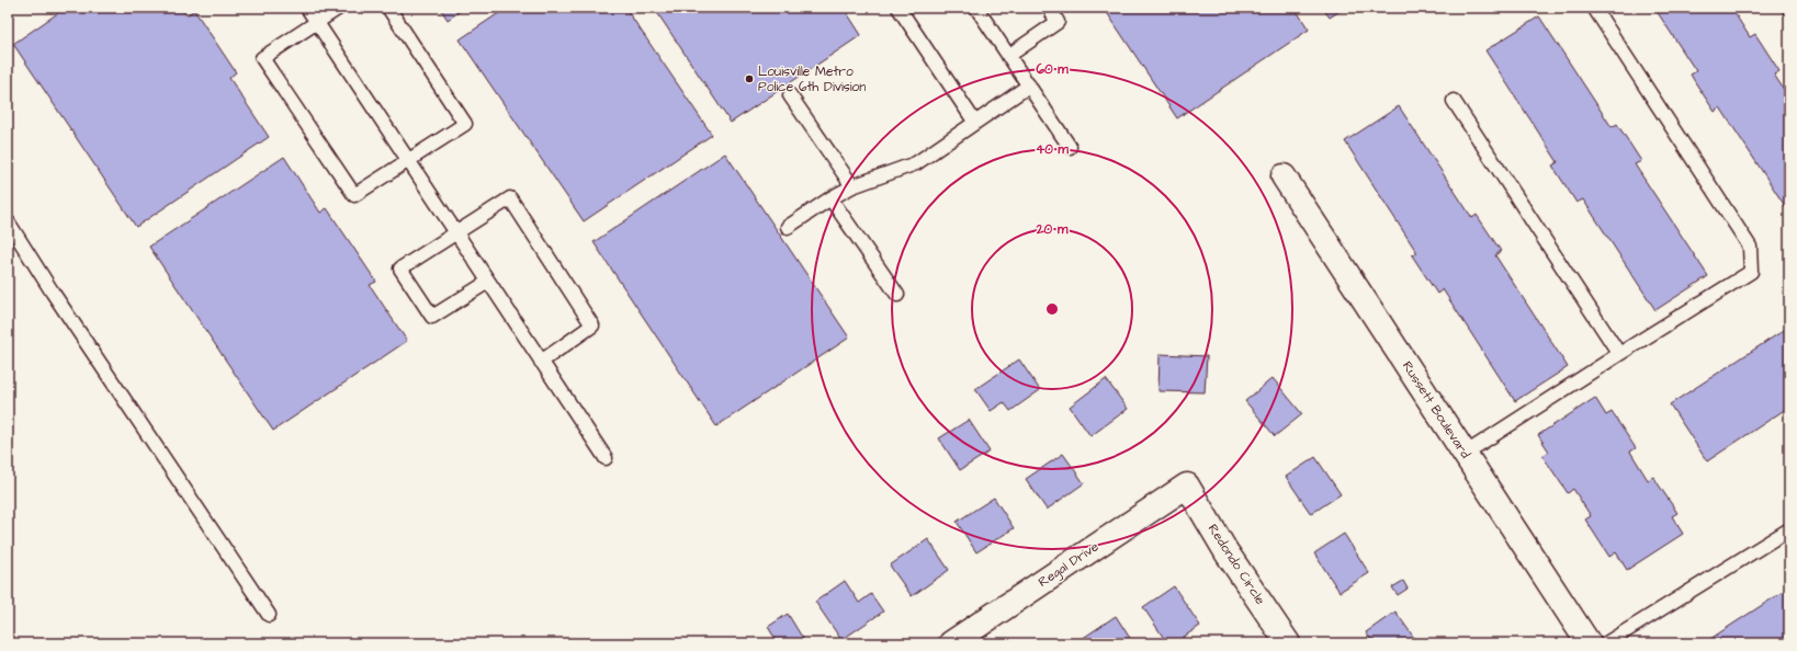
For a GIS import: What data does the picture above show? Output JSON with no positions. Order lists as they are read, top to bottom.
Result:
{
  "streets": {
    "street": ["Russett Boulevard", "Regal Drive", "Redondo Circle"]
  },
  "crossings": [
    ["Regal Drive", "Redondo Circle"]
  ],
  "places": ["Louisville Metro Police 6th Division"],
  "rings": ["60 m", "40 m", "20 m"]
}
